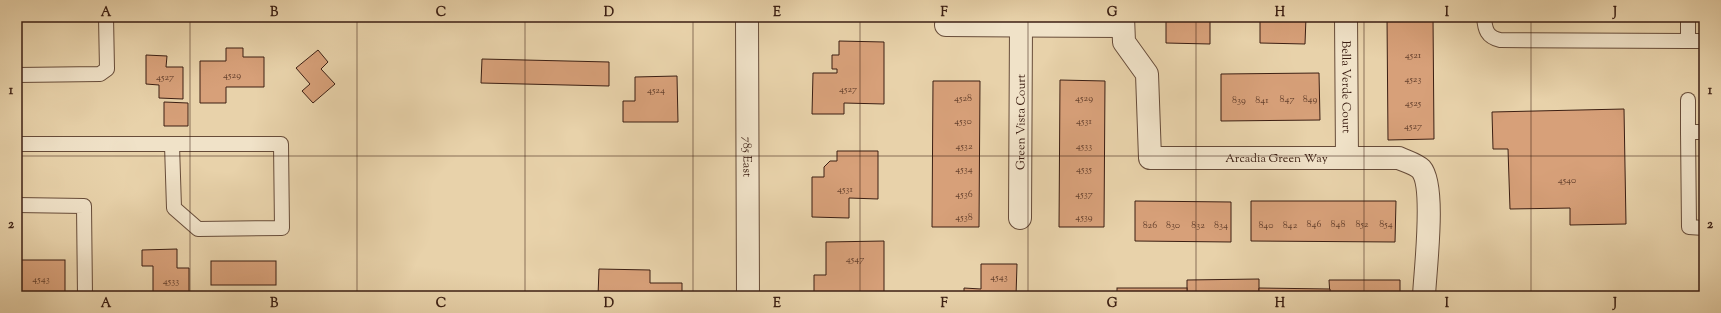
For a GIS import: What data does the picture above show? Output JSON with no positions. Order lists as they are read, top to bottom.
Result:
{
  "streets": {
    "street": [
      "Bella Verde Court",
      "Green Vista Court",
      "785 East",
      "Arcadia Green Way"
    ]
  },
  "crossings": [
    ["Bella Verde Court", "Arcadia Green Way"]
  ],
  "house_numbers": [
    "4521",
    "4529",
    "4527",
    "4523",
    "4527",
    "4524",
    "4528",
    "4529",
    "847",
    "849",
    "839",
    "841",
    "4525",
    "4530",
    "4531",
    "4527",
    "4532",
    "4533",
    "4534",
    "4535",
    "4540",
    "4531",
    "4536",
    "4537",
    "4538",
    "4539",
    "846",
    "848",
    "852",
    "854",
    "826",
    "830",
    "832",
    "834",
    "840",
    "842",
    "4547",
    "4543",
    "4543",
    "4533"
  ],
  "grid": {
    "columns": [
      "A",
      "B",
      "C",
      "D",
      "E",
      "F",
      "G",
      "H",
      "I",
      "J"
    ],
    "rows": ["1", "2"]
  }
}
